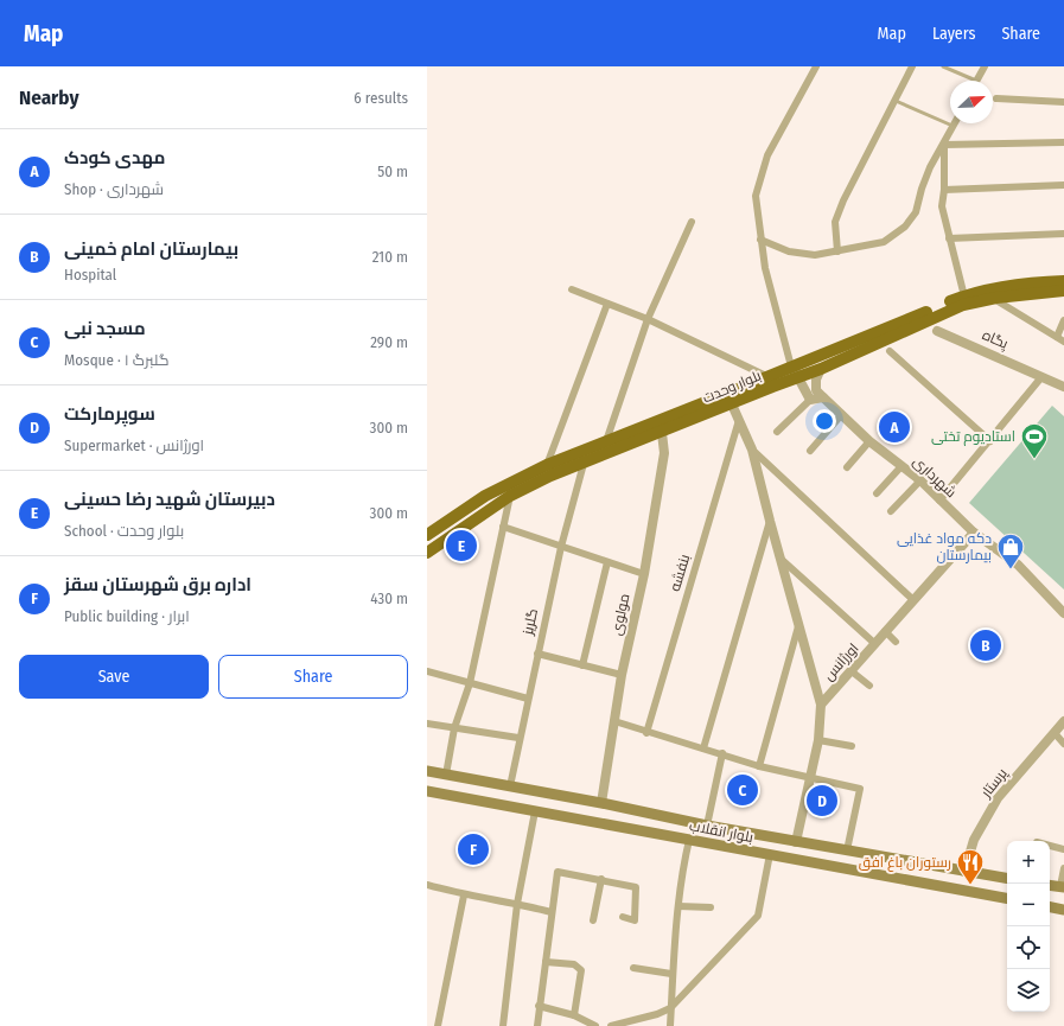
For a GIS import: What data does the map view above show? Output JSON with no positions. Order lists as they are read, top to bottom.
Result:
{
  "streets": {
    "main road": ["بلوار وحدت", "بلوار انقلاب"],
    "street": [
      "پگاه",
      "شهرداری",
      "بنفشه",
      "مولوی",
      "گلریز",
      "اورژانس",
      "پرستار"
    ]
  },
  "crossings": [
    ["بلوار وحدت", "مولوی"],
    ["بلوار وحدت", "گلریز"],
    ["شهرداری", "اورژانس"],
    ["مولوی", "بلوار انقلاب"],
    ["گلریز", "بلوار انقلاب"],
    ["پرستار", "بلوار انقلاب"]
  ],
  "places": {
    "sports": ["استادیوم تختی"],
    "shop": ["دکه مواد غذایی بیمارستان"],
    "restaurant": ["رستوران باغ افق"]
  },
  "north": "top right",
  "page": {
    "header": "Map",
    "nav": ["Map", "Layers", "Share"],
    "heading": ["Nearby", "6 results"],
    "list": [
      {
        "mark": "A",
        "name": "مهدی کودک",
        "note": "Shop · شهرداری",
        "value": "50 m"
      },
      {
        "mark": "B",
        "name": "بیمارستان امام خمینی",
        "note": "Hospital",
        "value": "210 m"
      },
      {
        "mark": "C",
        "name": "مسجد نبی",
        "note": "Mosque · گلبرگ ۱",
        "value": "290 m"
      },
      {
        "mark": "D",
        "name": "سوپرمارکت",
        "note": "Supermarket · اورژانس",
        "value": "300 m"
      },
      {
        "mark": "E",
        "name": "دبیرستان شهید رضا حسینی",
        "note": "School · بلوار وحدت",
        "value": "300 m"
      },
      {
        "mark": "F",
        "name": "اداره برق شهرستان سقز",
        "note": "Public building · ابرار",
        "value": "430 m"
      }
    ],
    "pins": [
      "A",
      "E",
      "B",
      "C",
      "D",
      "F"
    ],
    "buttons": ["Save", "Share"],
    "map_buttons": ["+", "−"]
  }
}
